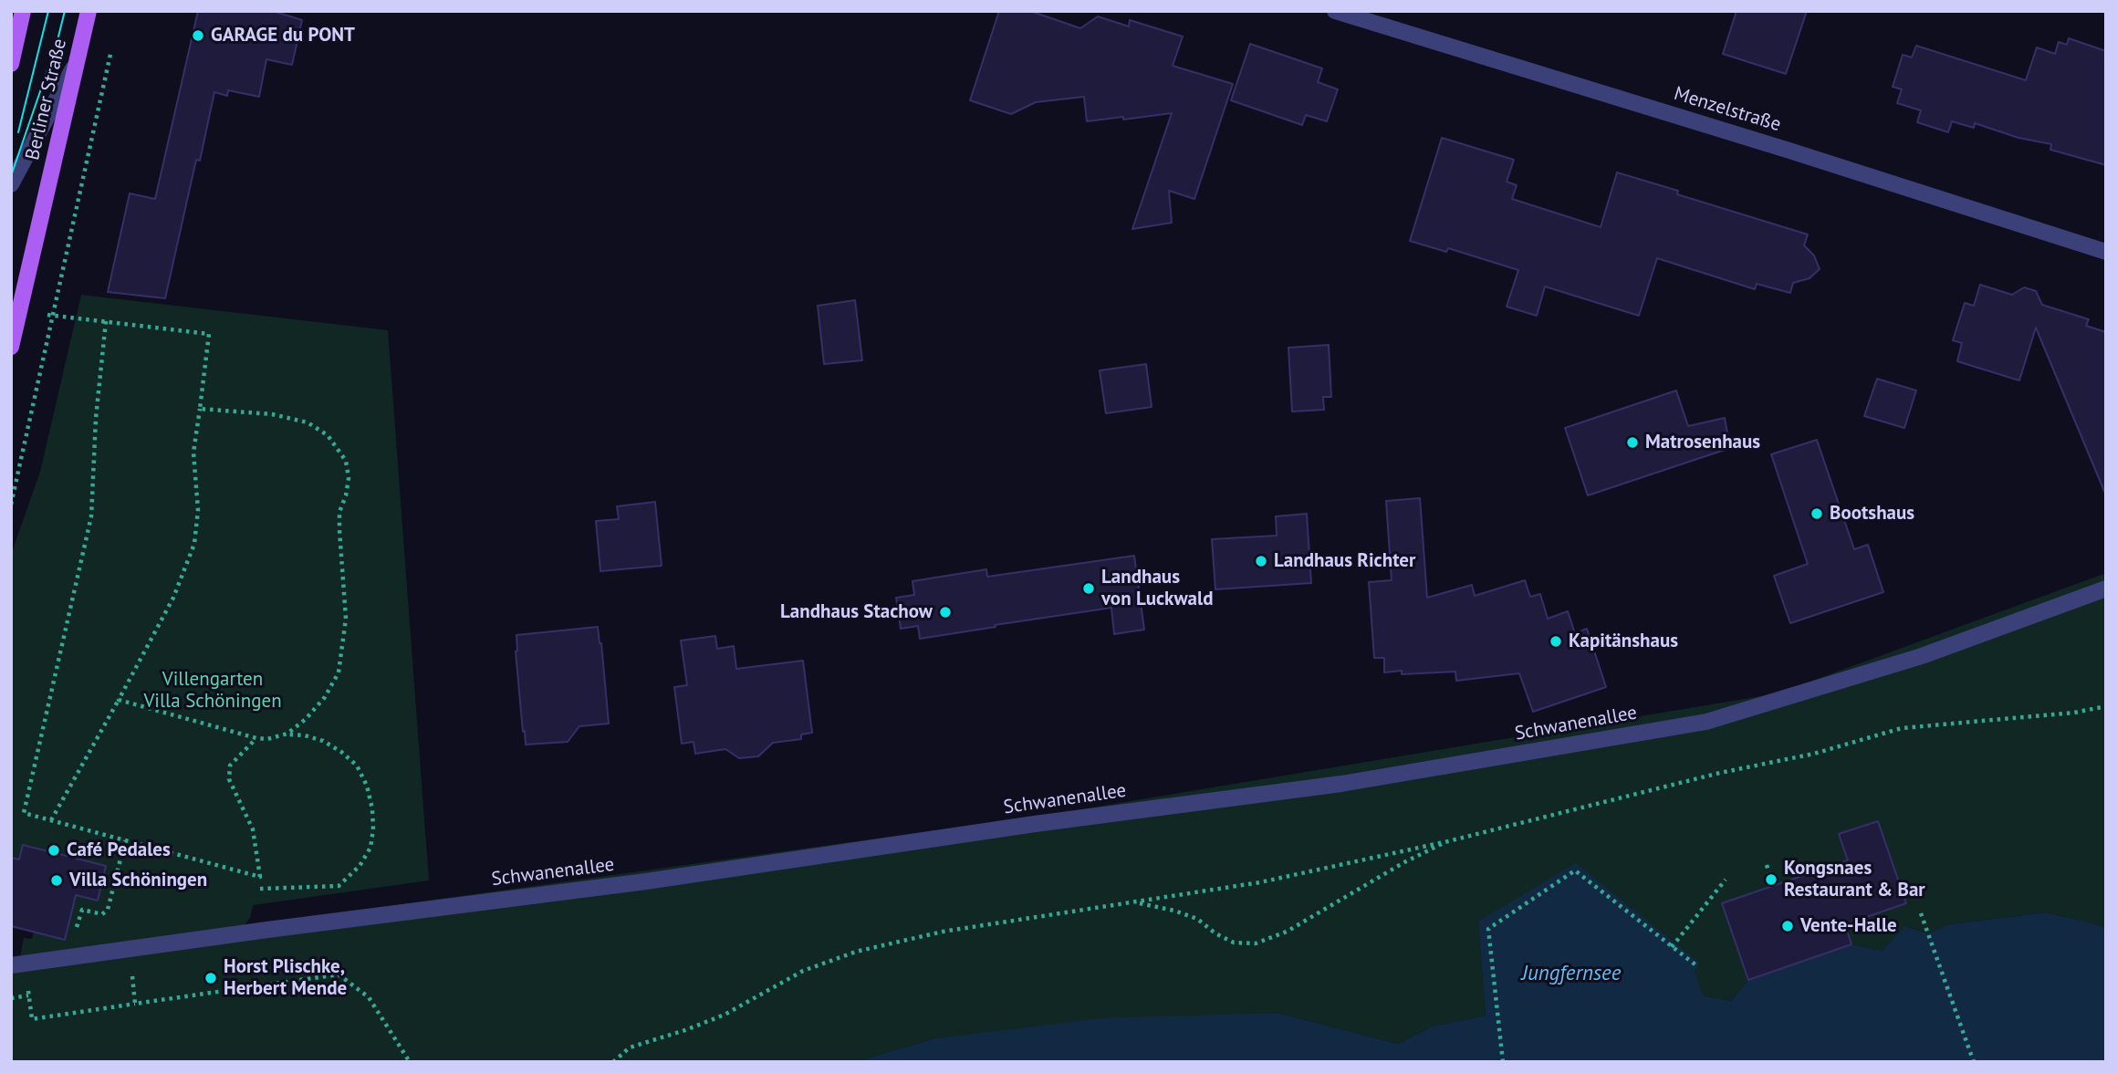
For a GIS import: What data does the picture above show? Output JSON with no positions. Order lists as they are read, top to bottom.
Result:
{
  "streets": {
    "main road": ["Berliner Straße"],
    "street": ["Menzelstraße", "Schwanenallee"]
  },
  "water": ["Jungfernsee"],
  "parks": ["Villengarten Villa Schöningen"],
  "places": [
    "GARAGE du PONT",
    "Matrosenhaus",
    "Bootshaus",
    "Landhaus Richter",
    "Landhaus von Luckwald",
    "Landhaus Stachow",
    "Kapitänshaus",
    "Café Pedales",
    "Kongsnaes Restaurant & Bar",
    "Villa Schöningen",
    "Vente-Halle",
    "Horst Plischke, Herbert Mende"
  ]
}
